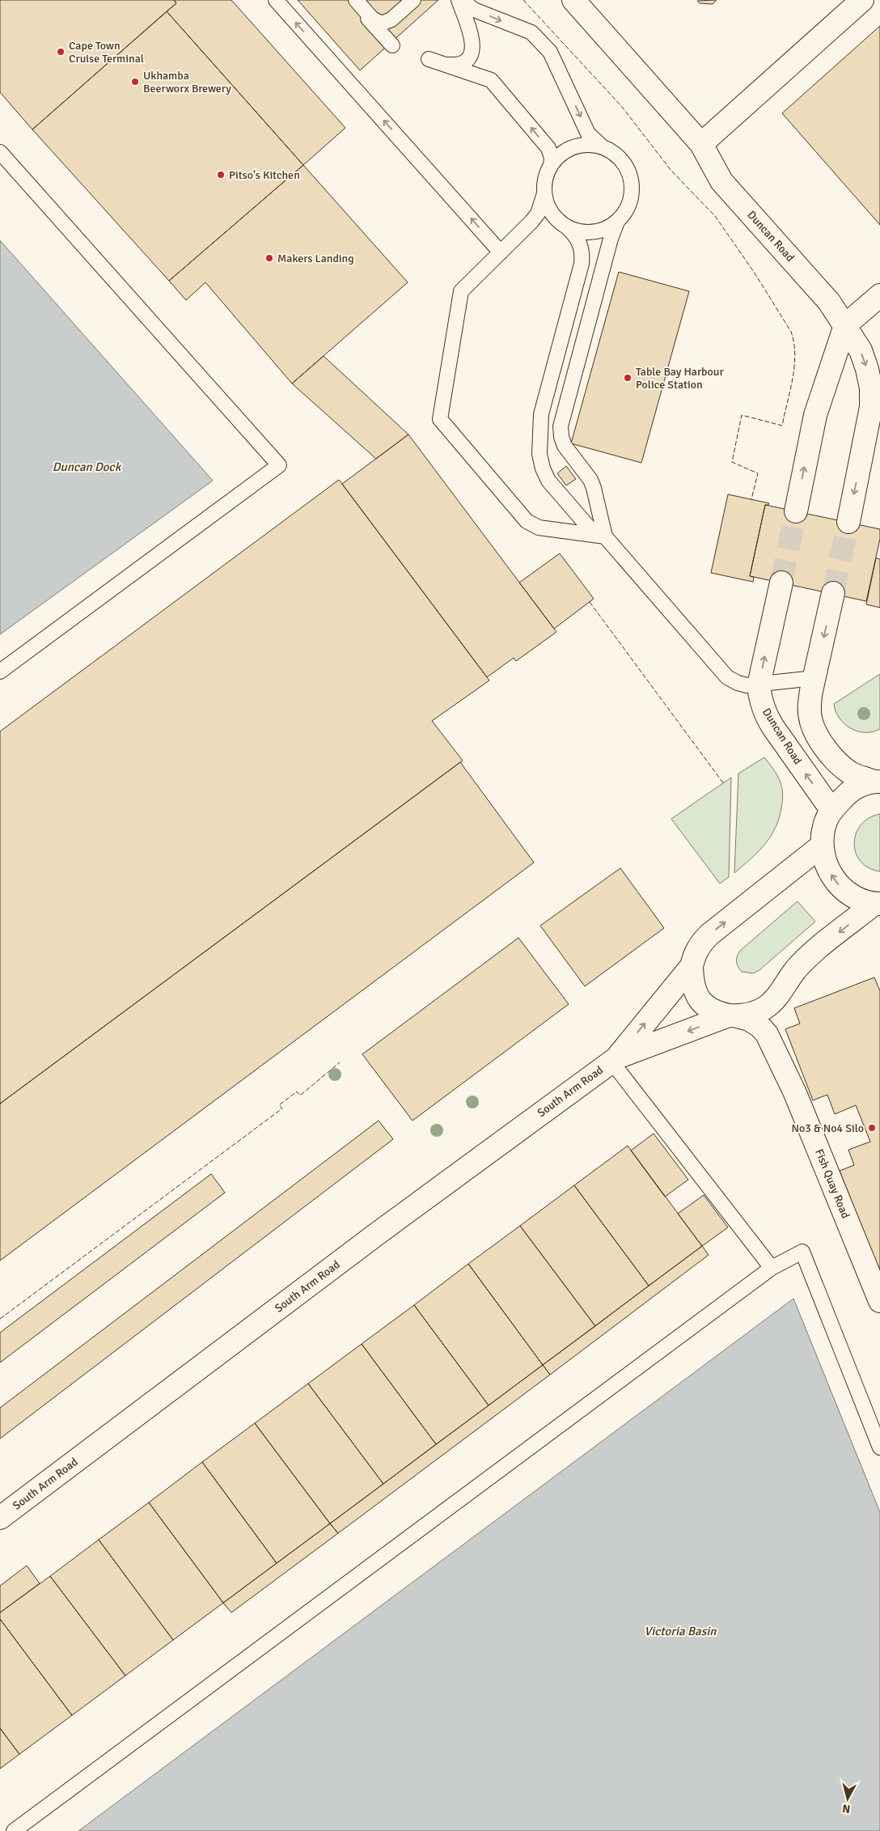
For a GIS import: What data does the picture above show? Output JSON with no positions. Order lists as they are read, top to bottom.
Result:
{
  "streets": {
    "street": ["Duncan Road", "South Arm Road", "Fish Quay Road"]
  },
  "crossings": [
    ["South Arm Road", "Fish Quay Road"]
  ],
  "water": ["Duncan Dock", "Victoria Basin"],
  "places": [
    "Cape Town Cruise Terminal",
    "Ukhamba Beerworx Brewery",
    "Pitso's Kitchen",
    "Makers Landing",
    "Table Bay Harbour Police Station",
    "No3 & No4 Silo"
  ],
  "north": "bottom"
}
